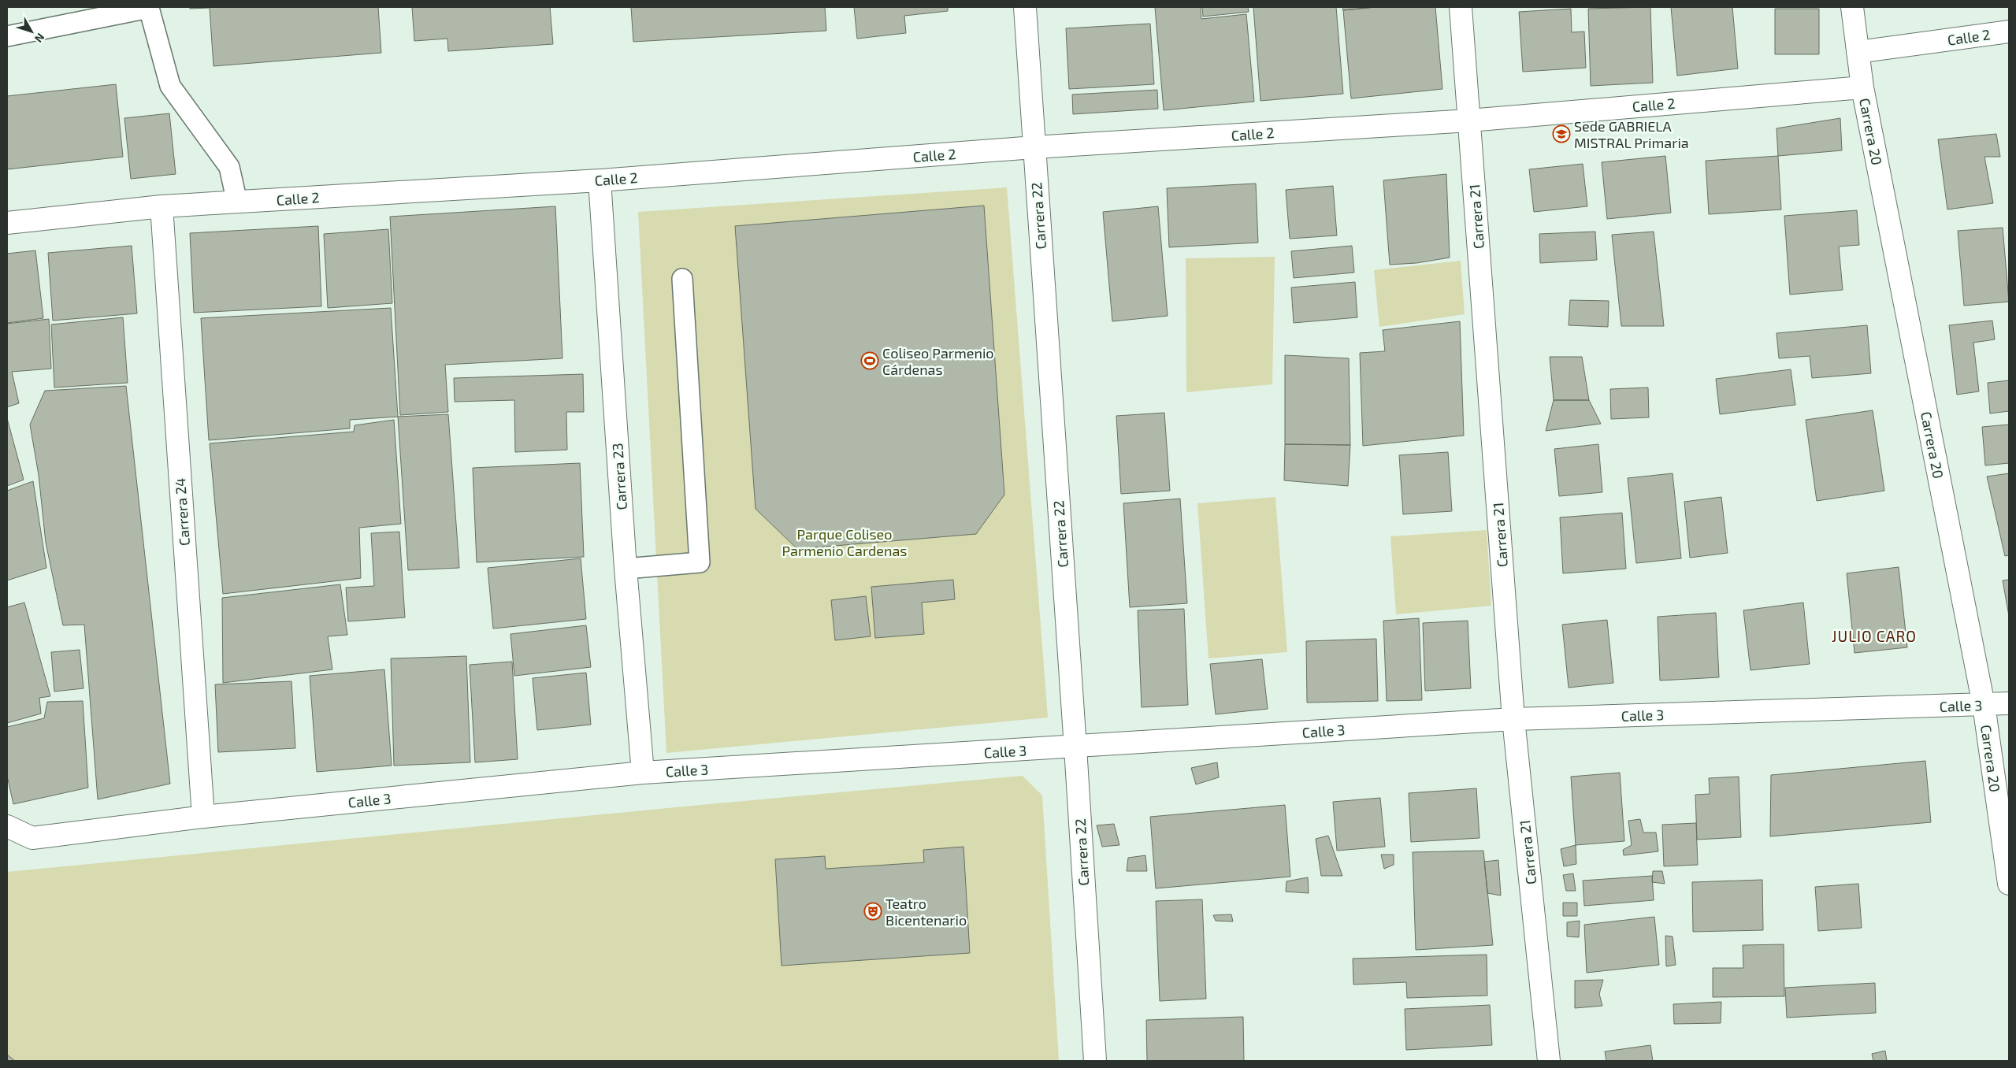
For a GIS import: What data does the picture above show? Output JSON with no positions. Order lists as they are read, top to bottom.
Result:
{
  "streets": {
    "street": [
      "Calle 2",
      "Carrera 20",
      "Carrera 22",
      "Carrera 21",
      "Carrera 23",
      "Carrera 24",
      "Calle 3"
    ]
  },
  "crossings": [
    ["Calle 2", "Carrera 20"],
    ["Calle 2", "Carrera 22"],
    ["Calle 2", "Carrera 21"],
    ["Calle 2", "Carrera 23"],
    ["Calle 2", "Carrera 24"],
    ["Carrera 20", "Calle 3"],
    ["Carrera 22", "Calle 3"],
    ["Carrera 21", "Calle 3"],
    ["Carrera 23", "Calle 3"],
    ["Carrera 24", "Calle 3"]
  ],
  "districts": ["JULIO CARO"],
  "parks": ["Parque Coliseo Parmenio Cardenas"],
  "places": {
    "school or university": ["Sede GABRIELA MISTRAL Primaria"],
    "sports": ["Coliseo Parmenio Cárdenas"],
    "theatre": ["Teatro Bicentenario"]
  },
  "north": "bottom right"
}
